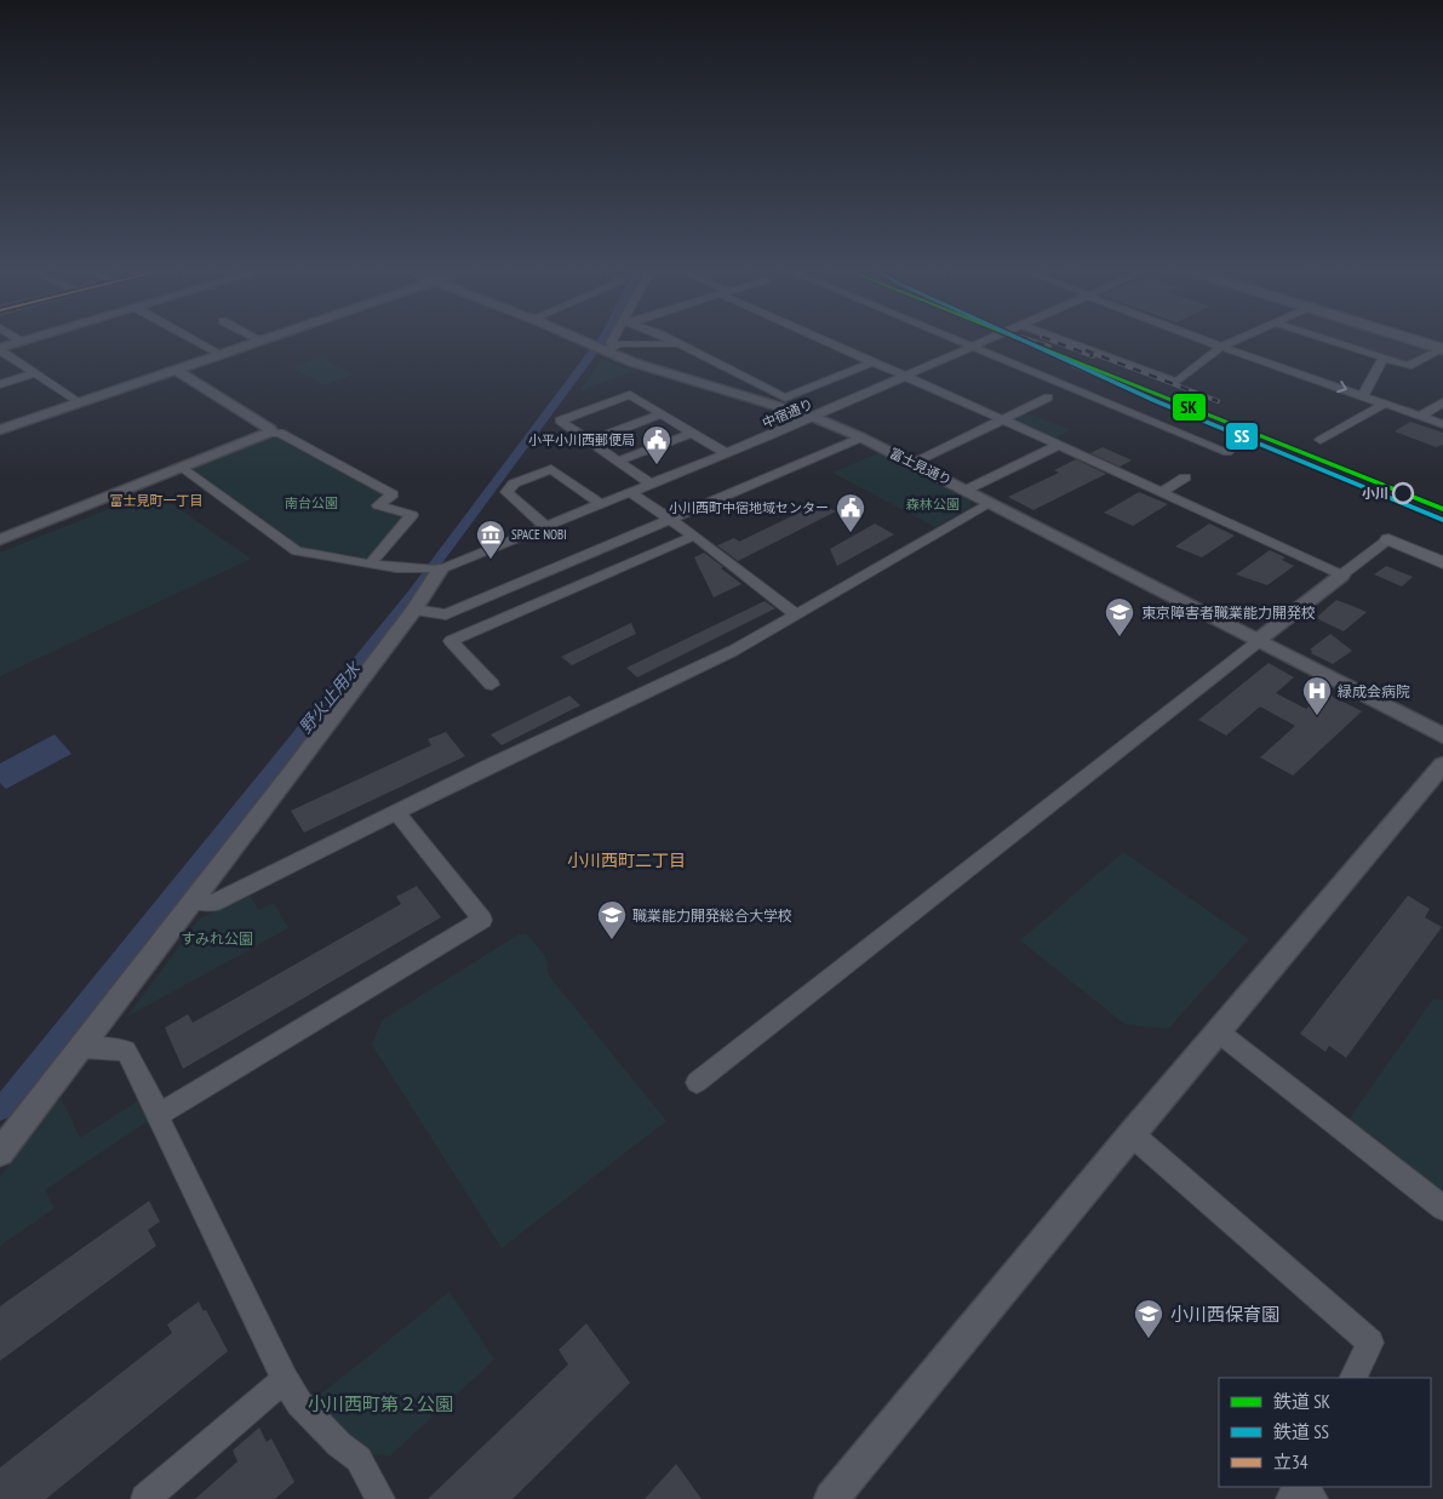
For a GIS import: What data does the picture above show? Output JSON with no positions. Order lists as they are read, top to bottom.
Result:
{
  "streets": {
    "street": ["中宿通り", "富士見通り"]
  },
  "crossings": [
    ["中宿通り", "富士見通り"]
  ],
  "districts": ["富士見町一丁目", "小川西町二丁目"],
  "water": ["野火止用水"],
  "parks": [
    "南台公園",
    "森林公園",
    "すみれ公園",
    "小川西町第２公園"
  ],
  "places": {
    "public building": ["小平小川西郵便局", "小川西町中宿地域センター"],
    "other": ["小川"],
    "museum": ["SPACE NOBI"],
    "school or university": ["東京障害者職業能力開発校", "職業能力開発総合大学校", "小川西保育園"],
    "hospital": ["緑成会病院"]
  },
  "lines": ["rail line SK", "rail line SS"],
  "legend": ["鉄道 SK", "鉄道 SS", "立34"]
}
